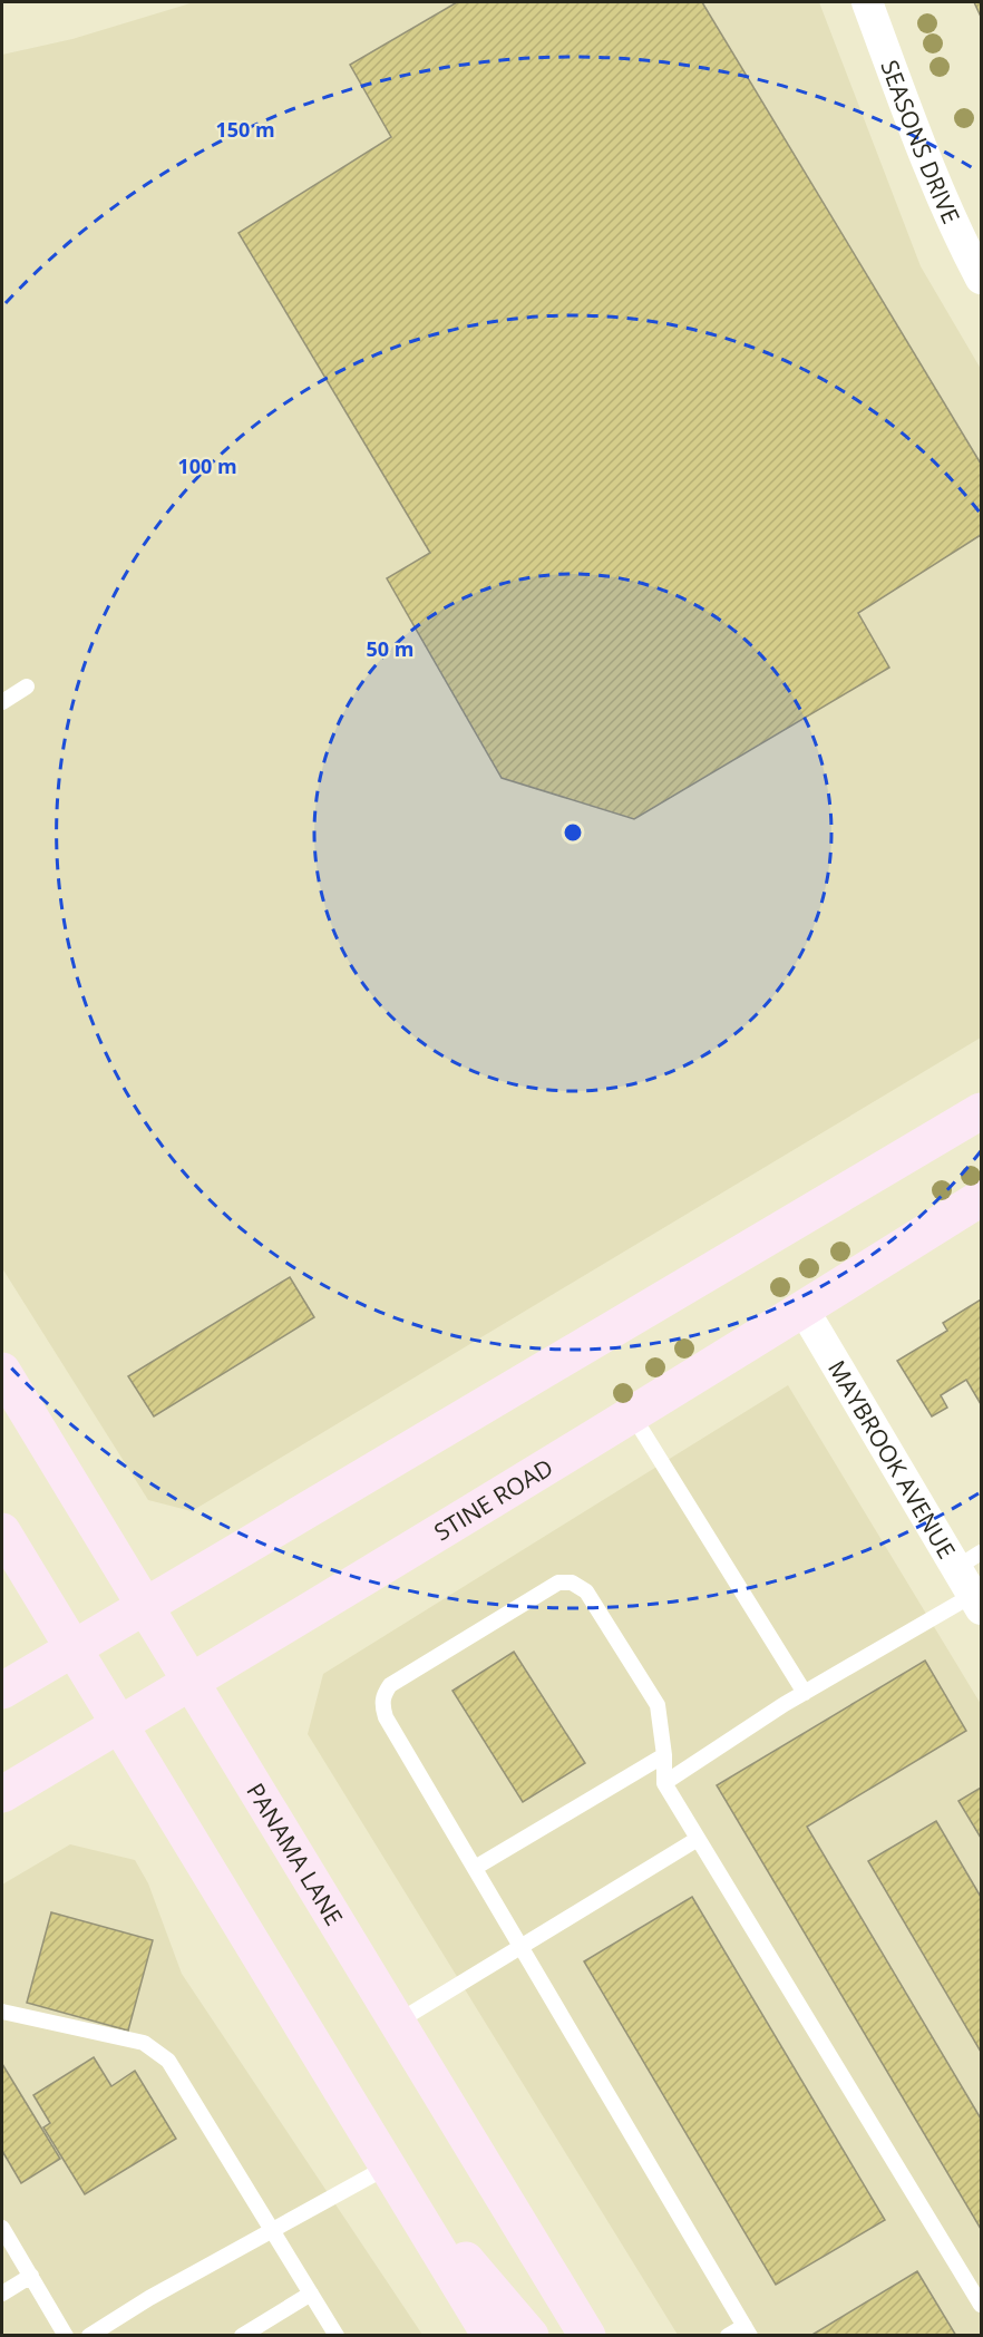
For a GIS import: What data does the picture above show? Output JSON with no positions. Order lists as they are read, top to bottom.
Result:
{
  "streets": {
    "main road": ["STINE ROAD", "PANAMA LANE"],
    "street": ["SEASONS DRIVE", "MAYBROOK AVENUE"]
  },
  "crossings": [
    ["MAYBROOK AVENUE", "STINE ROAD"],
    ["STINE ROAD", "PANAMA LANE"]
  ],
  "rings": ["150 m", "100 m", "50 m"]
}
